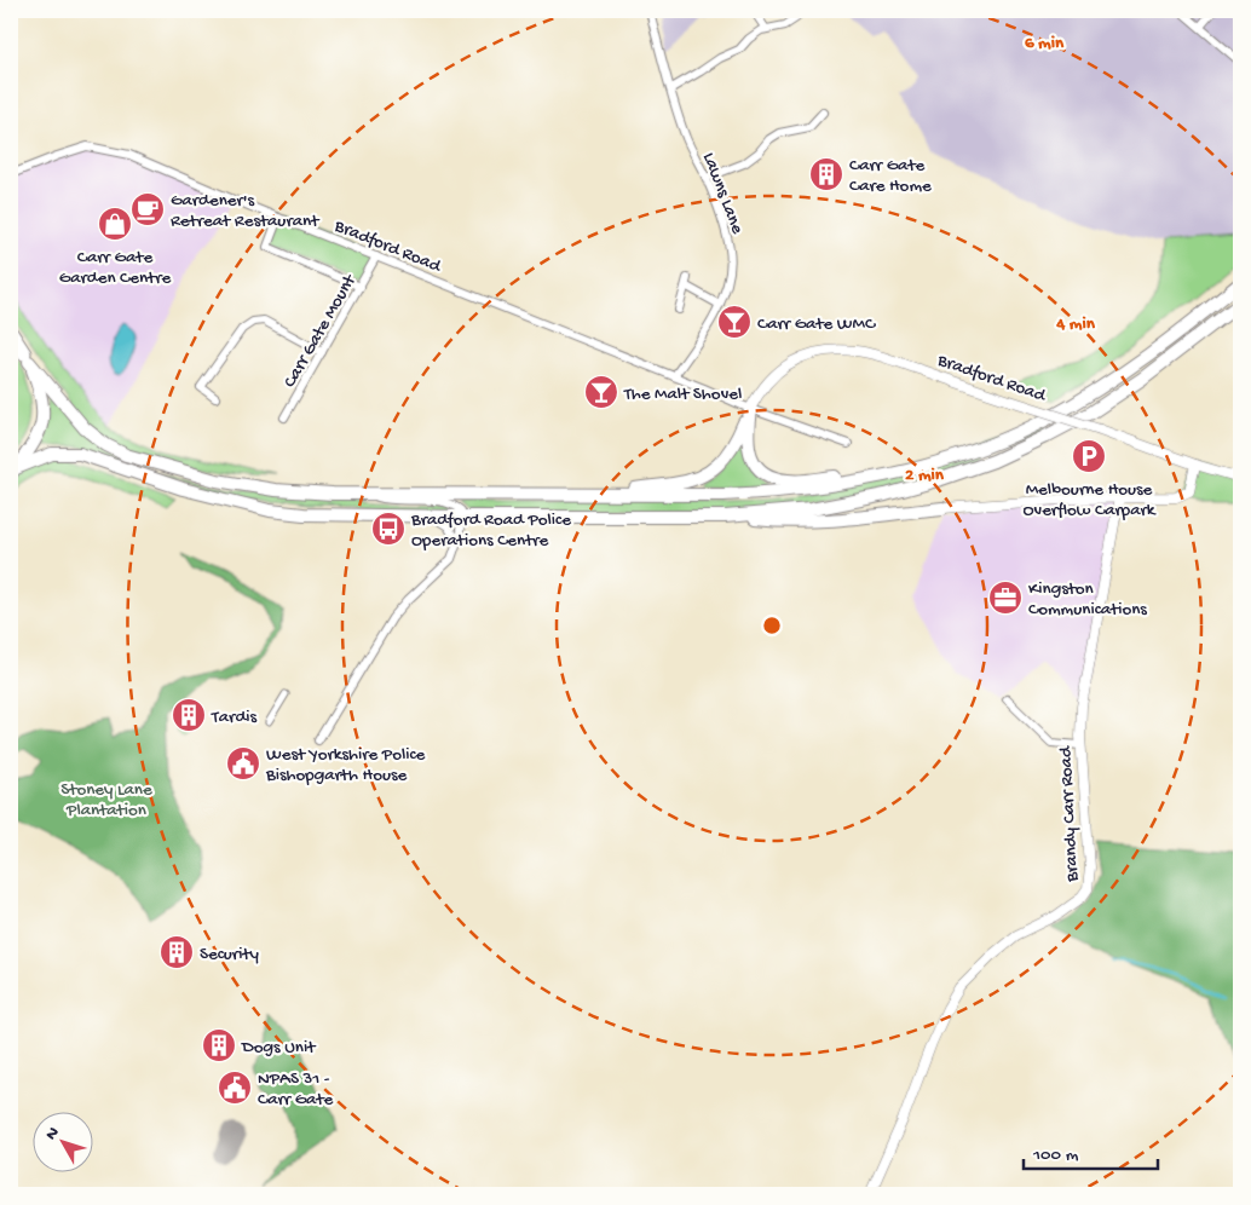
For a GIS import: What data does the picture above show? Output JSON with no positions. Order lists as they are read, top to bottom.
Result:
{
  "streets": {
    "street": [
      "Lawns Lane",
      "Bradford Road",
      "Carr Gate Mount",
      "Brandy Carr Road"
    ]
  },
  "crossings": [
    ["Lawns Lane", "Bradford Road"],
    ["Bradford Road", "Carr Gate Mount"]
  ],
  "parks": ["Stoney Lane Plantation"],
  "places": {
    "building": [
      "Carr Gate Care Home",
      "Tardis",
      "Security",
      "Dogs Unit"
    ],
    "cafe": ["Gardener's Retreat Restaurant"],
    "shop": ["Carr Gate Garden Centre"],
    "bar": ["Carr Gate WMC", "The Malt Shovel"],
    "parking": ["Melbourne House Overflow Carpark"],
    "bus stop": ["Bradford Road Police Operations Centre"],
    "office": ["Kingston Communications"],
    "public building": ["West Yorkshire Police Bishopgarth House", "NPAS 31 - Carr Gate"]
  },
  "scale_bar": "100 m",
  "north": "top left",
  "rings": ["6 min", "4 min", "2 min"]
}
